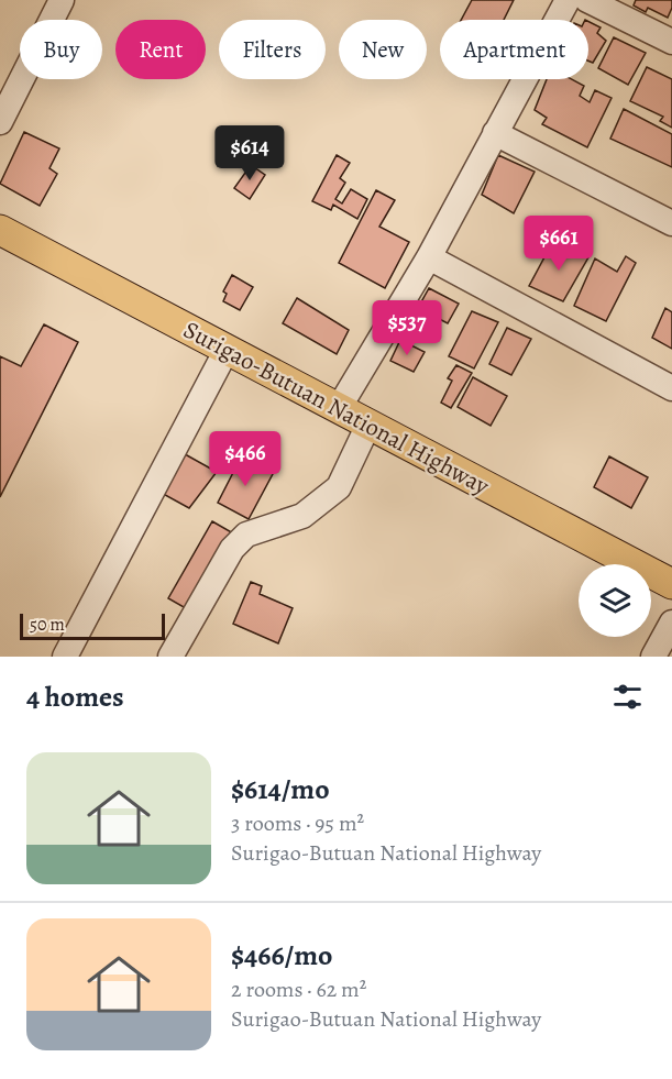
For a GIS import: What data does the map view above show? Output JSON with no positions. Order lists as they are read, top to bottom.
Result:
{
  "streets": {
    "main road": ["Surigao-Butuan National Highway"]
  },
  "scale_bar": "50 m",
  "page": {
    "chip": [
      "Buy",
      "Rent",
      "Filters",
      "New",
      "Apartment"
    ],
    "price": [
      "$614",
      "$661",
      "$537",
      "$466"
    ],
    "scale": "50 m",
    "heading": "4 homes",
    "list": [
      {
        "name": "$614/mo",
        "note": "3 rooms · 95 m² · Surigao-Butuan National Highway"
      },
      {
        "name": "$466/mo",
        "note": "2 rooms · 62 m² · Surigao-Butuan National Highway"
      }
    ]
  }
}
